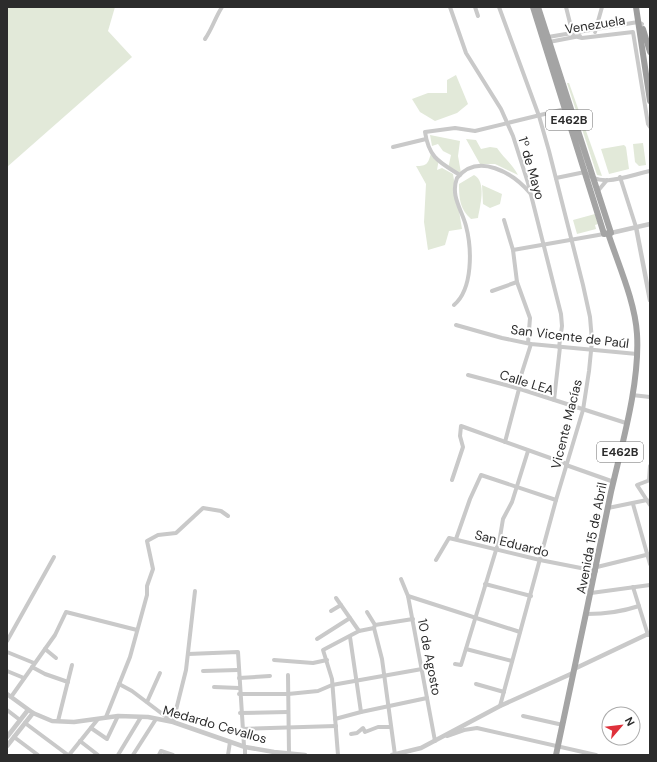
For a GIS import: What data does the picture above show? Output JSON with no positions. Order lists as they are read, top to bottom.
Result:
{
  "streets": {
    "main road": ["E462B", "Avenida 15 de Abril"],
    "street": [
      "Venezuela",
      "1º de Mayo",
      "San Vicente de Paúl",
      "Calle LEA",
      "Vicente Macías",
      "San Eduardo",
      "10 de Agosto",
      "Medardo Cevallos"
    ]
  },
  "crossings": [
    ["Venezuela", "Avenida 15 de Abril"],
    ["1º de Mayo", "San Vicente de Paúl"],
    ["1º de Mayo", "Calle LEA"],
    ["San Vicente de Paúl", "Vicente Macías"],
    ["San Vicente de Paúl", "Avenida 15 de Abril"],
    ["Calle LEA", "Vicente Macías"],
    ["Calle LEA", "Avenida 15 de Abril"],
    ["Vicente Macías", "San Eduardo"],
    ["Avenida 15 de Abril", "San Eduardo"]
  ],
  "north": "top right"
}
